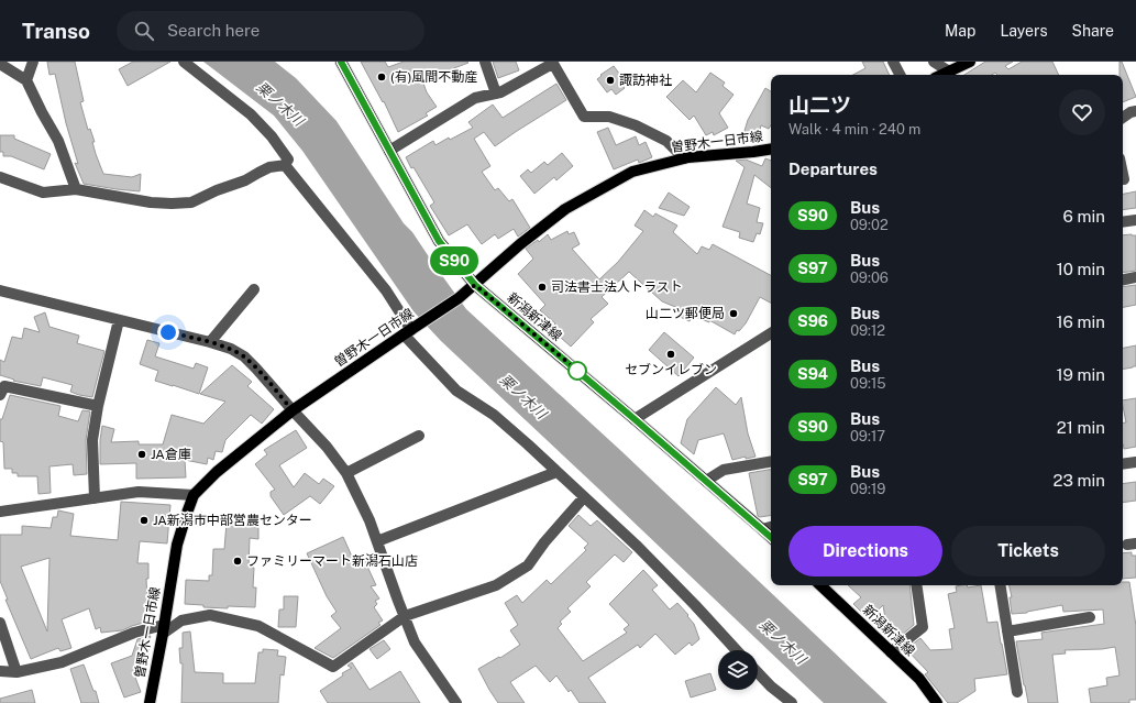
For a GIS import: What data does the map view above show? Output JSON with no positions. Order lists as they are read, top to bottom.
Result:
{
  "streets": {
    "main road": ["曽野木一日市線", "新潟新津線"]
  },
  "crossings": [
    ["曽野木一日市線", "新潟新津線"]
  ],
  "water": ["栗ノ木川"],
  "places": [
    "(有)風間不動産",
    "諏訪神社",
    "司法書士法人トラスト",
    "山二ツ郵便局",
    "セブンイレブン",
    "JA倉庫",
    "JA新潟市中部営農センター",
    "ファミリーマート新潟石山店"
  ],
  "lines": ["bus line S90"],
  "page": {
    "header": "Transo",
    "search": "Search here",
    "nav": ["Map", "Layers", "Share"],
    "on_map": "S90",
    "heading": [
      ["山二ツ", "Walk · 4 min · 240 m"],
      "Departures"
    ],
    "list": [
      {
        "mark": "S90",
        "name": "Bus",
        "note": "09:02",
        "value": "6 min"
      },
      {
        "mark": "S97",
        "name": "Bus",
        "note": "09:06",
        "value": "10 min"
      },
      {
        "mark": "S96",
        "name": "Bus",
        "note": "09:12",
        "value": "16 min"
      },
      {
        "mark": "S94",
        "name": "Bus",
        "note": "09:15",
        "value": "19 min"
      },
      {
        "mark": "S90",
        "name": "Bus",
        "note": "09:17",
        "value": "21 min"
      },
      {
        "mark": "S97",
        "name": "Bus",
        "note": "09:19",
        "value": "23 min"
      }
    ],
    "buttons": ["Directions", "Tickets"]
  }
}
